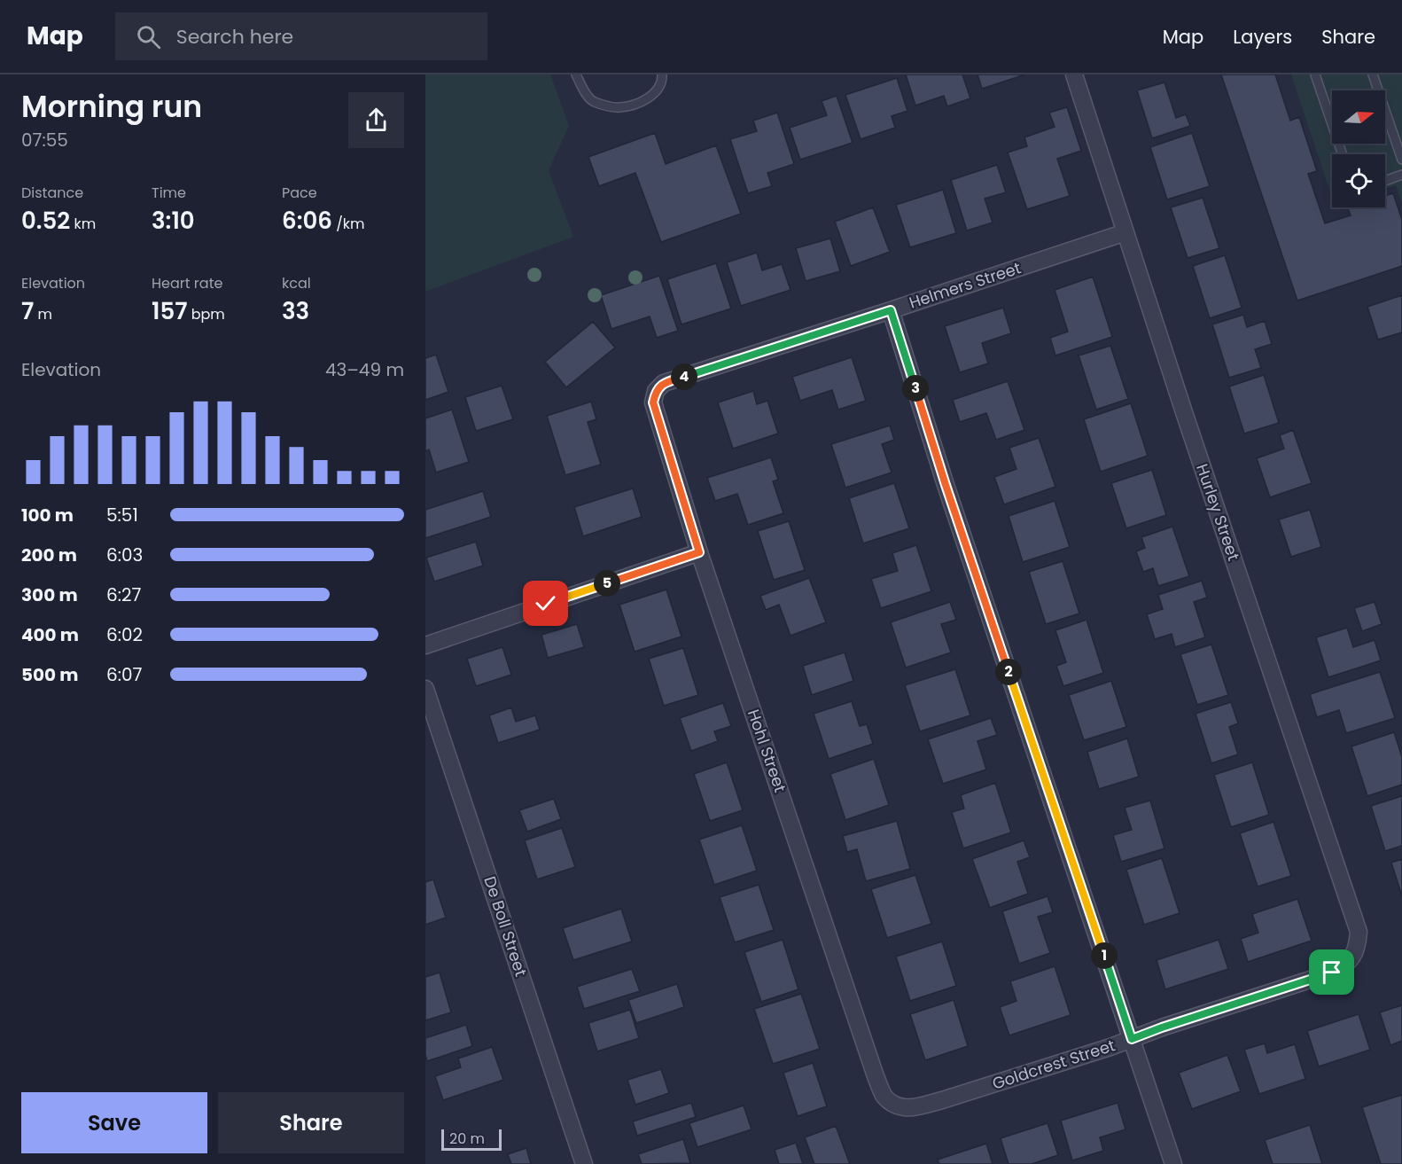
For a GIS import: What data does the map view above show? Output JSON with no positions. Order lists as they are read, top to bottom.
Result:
{
  "streets": {
    "street": [
      "Helmers Street",
      "Hurley Street",
      "Hohl Street",
      "De Boll Street",
      "Goldcrest Street"
    ]
  },
  "crossings": [
    ["Helmers Street", "Hurley Street"],
    ["Helmers Street", "Hohl Street"],
    ["Hurley Street", "Goldcrest Street"],
    ["Hohl Street", "Goldcrest Street"]
  ],
  "scale_bar": "20 m",
  "north": "right",
  "page": {
    "header": "Map",
    "search": "Search here",
    "nav": ["Map", "Layers", "Share"],
    "heading": ["Morning run", "07:55"],
    "stats": [
      ["Distance", "0.52 km"],
      ["Time", "3:10"],
      ["Pace", "6:06 /km"],
      ["Elevation", "7 m"],
      ["Heart rate", "157 bpm"],
      ["kcal", "33"]
    ],
    "chart": ["Elevation", "43–49 m"],
    "pins": [
      "4",
      "3",
      "5",
      "2",
      "1"
    ],
    "list": [
      {
        "name": "100 m",
        "note": "5:51"
      },
      {
        "name": "200 m",
        "note": "6:03"
      },
      {
        "name": "300 m",
        "note": "6:27"
      },
      {
        "name": "400 m",
        "note": "6:02"
      },
      {
        "name": "500 m",
        "note": "6:07"
      }
    ],
    "buttons": ["Save", "Share"],
    "scale": "20 m"
  }
}
